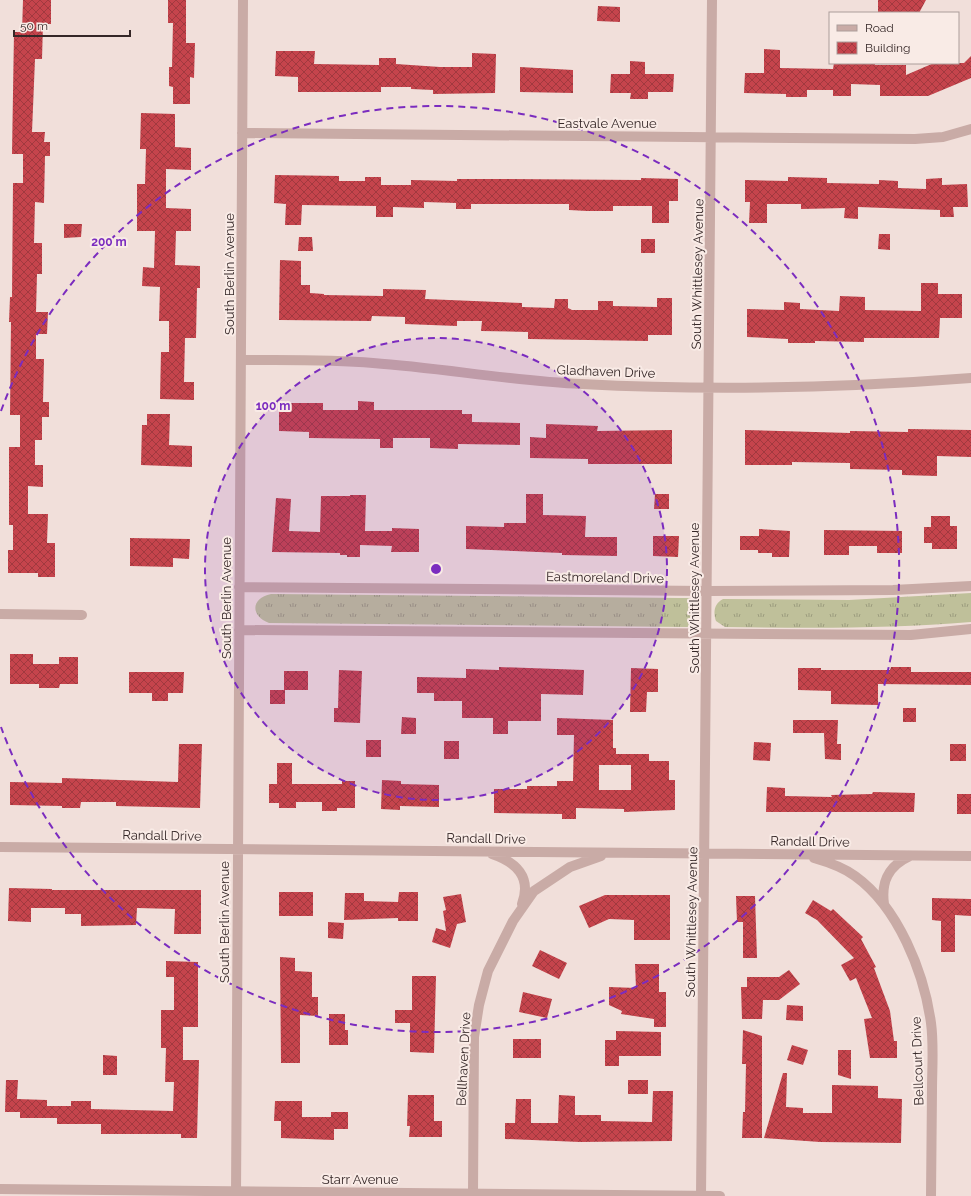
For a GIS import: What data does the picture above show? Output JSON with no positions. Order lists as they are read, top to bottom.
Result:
{
  "streets": {
    "street": [
      "Eastvale Avenue",
      "South Berlin Avenue",
      "South Whittlesey Avenue",
      "Gladhaven Drive",
      "Eastmoreland Drive",
      "Randall Drive",
      "Bellhaven Drive",
      "Bellcourt Drive",
      "Starr Avenue"
    ]
  },
  "crossings": [
    ["Eastvale Avenue", "South Berlin Avenue"],
    ["Eastvale Avenue", "South Whittlesey Avenue"],
    ["South Berlin Avenue", "Gladhaven Drive"],
    ["South Berlin Avenue", "Eastmoreland Drive"],
    ["South Berlin Avenue", "Randall Drive"],
    ["South Berlin Avenue", "Starr Avenue"],
    ["South Whittlesey Avenue", "Gladhaven Drive"],
    ["South Whittlesey Avenue", "Eastmoreland Drive"],
    ["South Whittlesey Avenue", "Randall Drive"],
    ["South Whittlesey Avenue", "Starr Avenue"],
    ["Randall Drive", "Bellhaven Drive"],
    ["Randall Drive", "Bellcourt Drive"],
    ["Bellhaven Drive", "Starr Avenue"]
  ],
  "legend": ["Road", "Building"],
  "scale_bar": "50 m",
  "rings": ["200 m", "100 m"]
}
